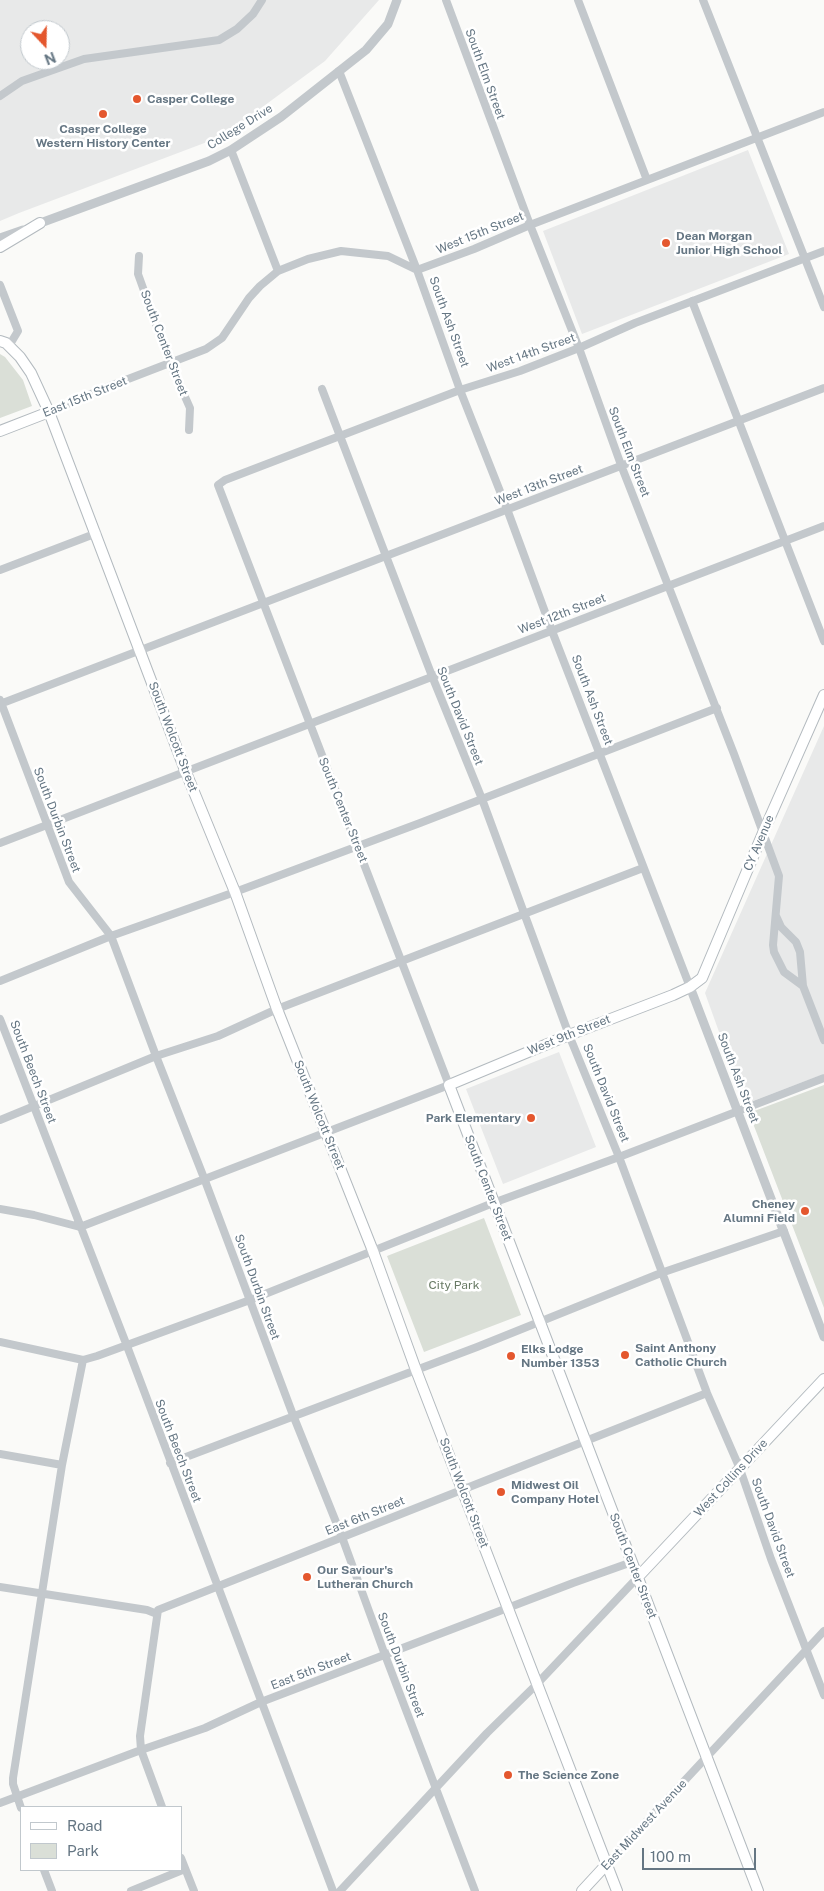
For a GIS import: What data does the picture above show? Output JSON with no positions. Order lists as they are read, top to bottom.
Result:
{
  "streets": {
    "main road": [
      "South Center Street",
      "East 15th Street",
      "South Wolcott Street",
      "CY Avenue",
      "West 9th Street",
      "West Collins Drive",
      "East Midwest Avenue"
    ],
    "street": [
      "South Elm Street",
      "College Drive",
      "West 15th Street",
      "South Ash Street",
      "West 14th Street",
      "West 13th Street",
      "West 12th Street",
      "South David Street",
      "South Durbin Street",
      "South Beech Street",
      "East 6th Street",
      "East 5th Street"
    ]
  },
  "crossings": [
    ["South Elm Street", "West 15th Street"],
    ["South Elm Street", "West 14th Street"],
    ["South Elm Street", "West 13th Street"],
    ["South Elm Street", "West 12th Street"],
    ["South Elm Street", "CY Avenue"],
    ["College Drive", "South Ash Street"],
    ["West 15th Street", "South Ash Street"],
    ["South Ash Street", "West 14th Street"],
    ["South Ash Street", "West 13th Street"],
    ["South Ash Street", "West 12th Street"],
    ["South Ash Street", "CY Avenue"],
    ["South Ash Street", "West 9th Street"],
    ["South Center Street", "West 14th Street"],
    ["South Center Street", "East 15th Street"],
    ["South Center Street", "West 13th Street"],
    ["South Center Street", "West 12th Street"],
    ["South Center Street", "West 9th Street"],
    ["South Center Street", "West Collins Drive"],
    ["South Center Street", "East 6th Street"],
    ["South Center Street", "East 5th Street"],
    ["South Center Street", "East Midwest Avenue"],
    ["West 14th Street", "South David Street"],
    ["East 15th Street", "South Wolcott Street"],
    ["West 13th Street", "South David Street"],
    ["West 13th Street", "South Wolcott Street"],
    ["West 13th Street", "South Durbin Street"],
    ["West 12th Street", "South David Street"],
    ["West 12th Street", "South Wolcott Street"],
    ["West 12th Street", "South Durbin Street"],
    ["South David Street", "West 9th Street"],
    ["South David Street", "West Collins Drive"],
    ["South David Street", "East 6th Street"],
    ["South David Street", "East Midwest Avenue"],
    ["South Wolcott Street", "East 6th Street"],
    ["South Wolcott Street", "East 5th Street"],
    ["South Wolcott Street", "East Midwest Avenue"],
    ["South Durbin Street", "East 6th Street"],
    ["South Durbin Street", "East 5th Street"],
    ["CY Avenue", "West 9th Street"],
    ["South Beech Street", "East 6th Street"],
    ["South Beech Street", "East 5th Street"]
  ],
  "parks": ["City Park"],
  "places": [
    "Casper College",
    "Casper College Western History Center",
    "Dean Morgan Junior High School",
    "Park Elementary",
    "Cheney Alumni Field",
    "Saint Anthony Catholic Church",
    "Elks Lodge Number 1353",
    "Midwest Oil Company Hotel",
    "Our Saviour's Lutheran Church",
    "The Science Zone"
  ],
  "legend": ["Road", "Park"],
  "scale_bar": "100 m",
  "north": "bottom"
}
